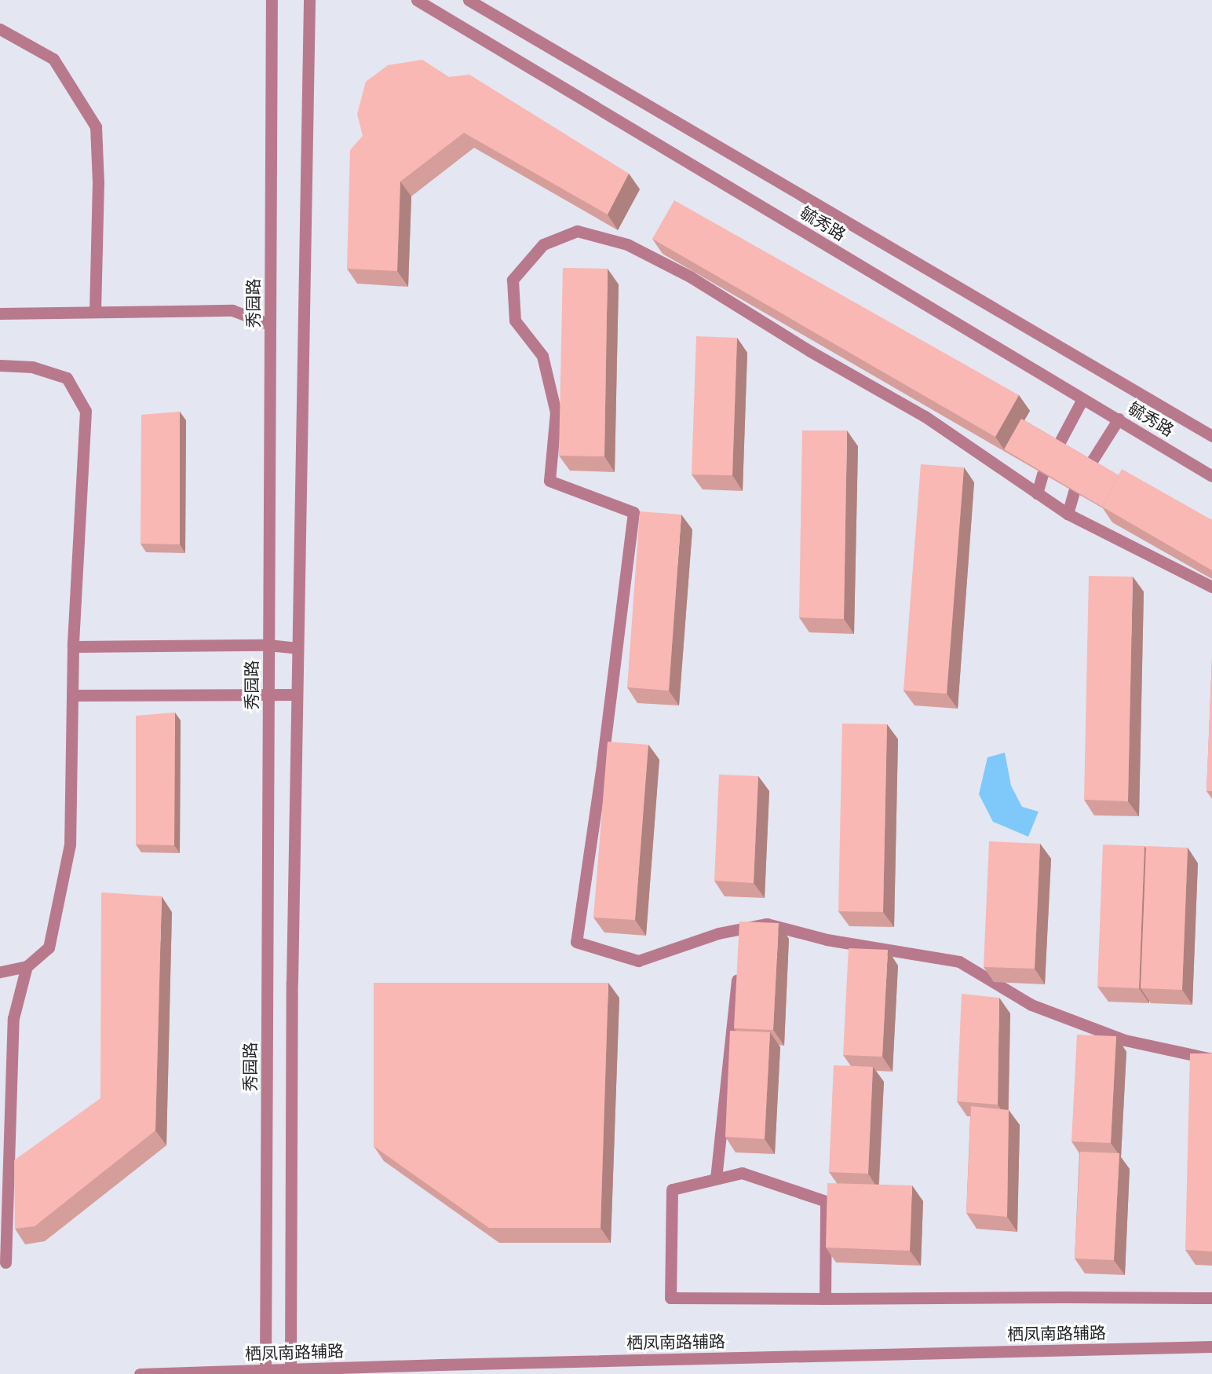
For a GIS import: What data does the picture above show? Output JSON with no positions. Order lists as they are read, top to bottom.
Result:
{
  "streets": {
    "street": ["毓秀路", "秀园路", "栖凤南路辅路"]
  },
  "crossings": [
    ["秀园路", "栖凤南路辅路"]
  ]
}
